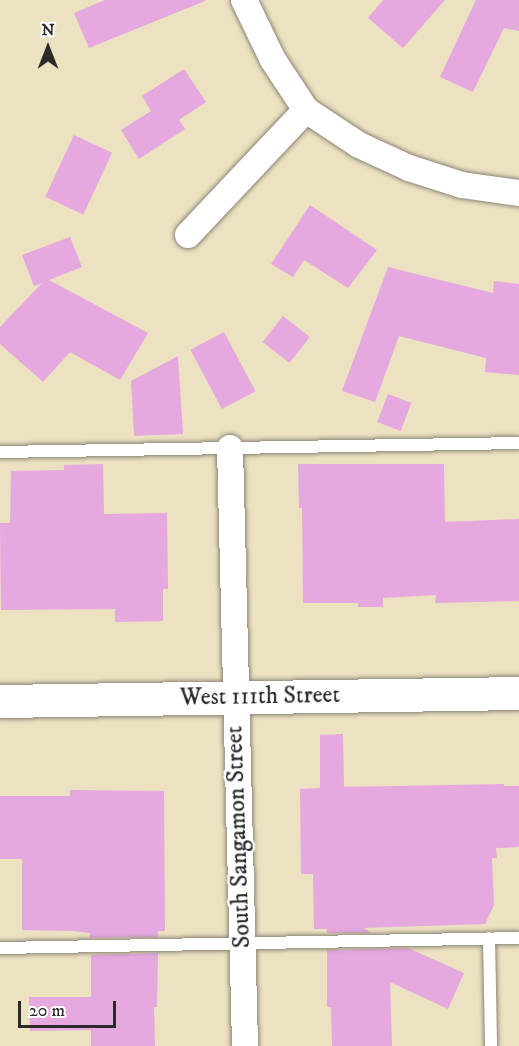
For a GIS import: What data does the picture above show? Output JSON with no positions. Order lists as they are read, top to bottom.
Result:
{
  "streets": {
    "main road": ["West 111th Street"],
    "street": ["South Sangamon Street"]
  },
  "crossings": [
    ["West 111th Street", "South Sangamon Street"]
  ],
  "scale_bar": "20 m",
  "north": "top"
}
